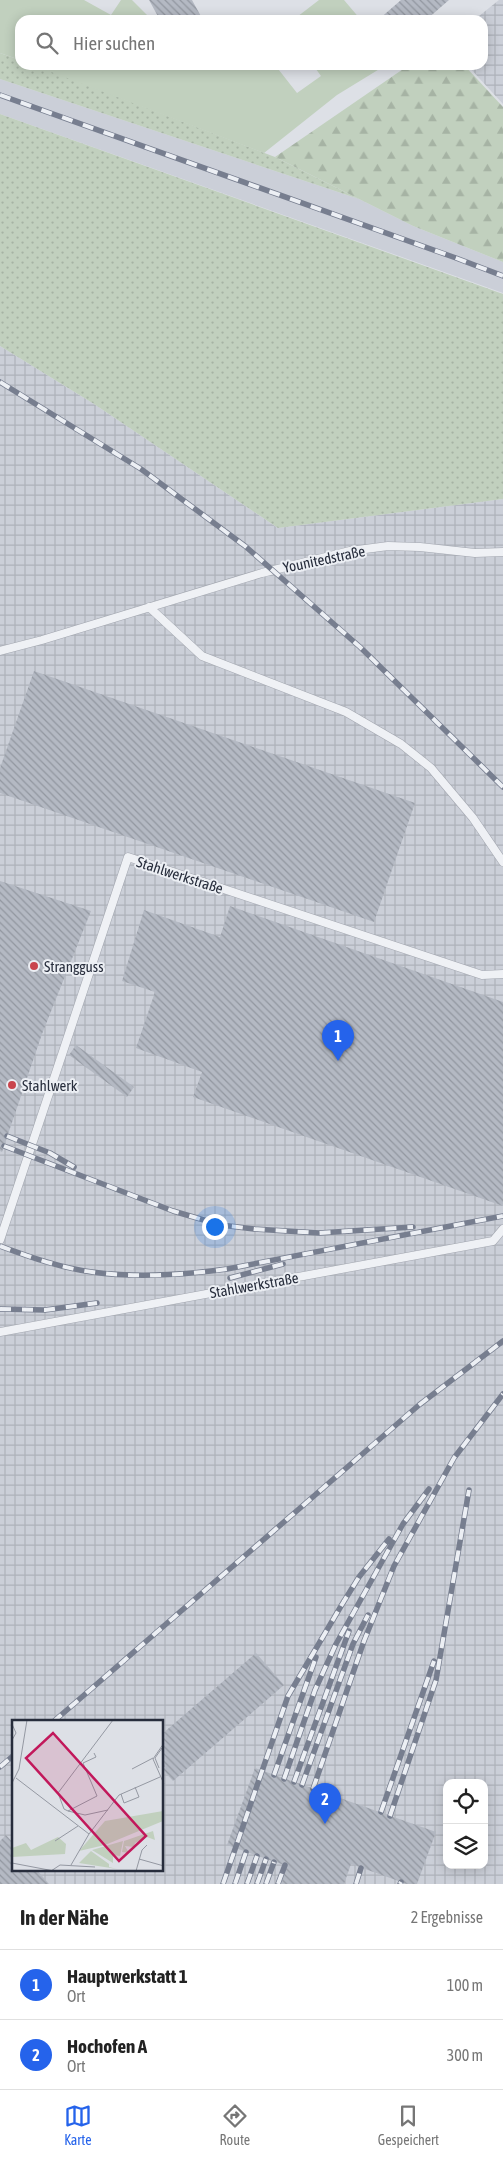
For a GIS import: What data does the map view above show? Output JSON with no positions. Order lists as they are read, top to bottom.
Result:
{
  "streets": {
    "lane": ["Younitedstraße", "Stahlwerkstraße"]
  },
  "places": ["Strangguss", "Stahlwerk"],
  "page": {
    "search": "Hier suchen",
    "pins": ["1", "2"],
    "heading": ["In der Nähe", "2 Ergebnisse"],
    "list": [
      {
        "mark": "1",
        "name": "Hauptwerkstatt 1",
        "note": "Ort",
        "value": "100 m"
      },
      {
        "mark": "2",
        "name": "Hochofen A",
        "note": "Ort",
        "value": "300 m"
      }
    ],
    "nav": ["Karte", "Route", "Gespeichert"]
  }
}
